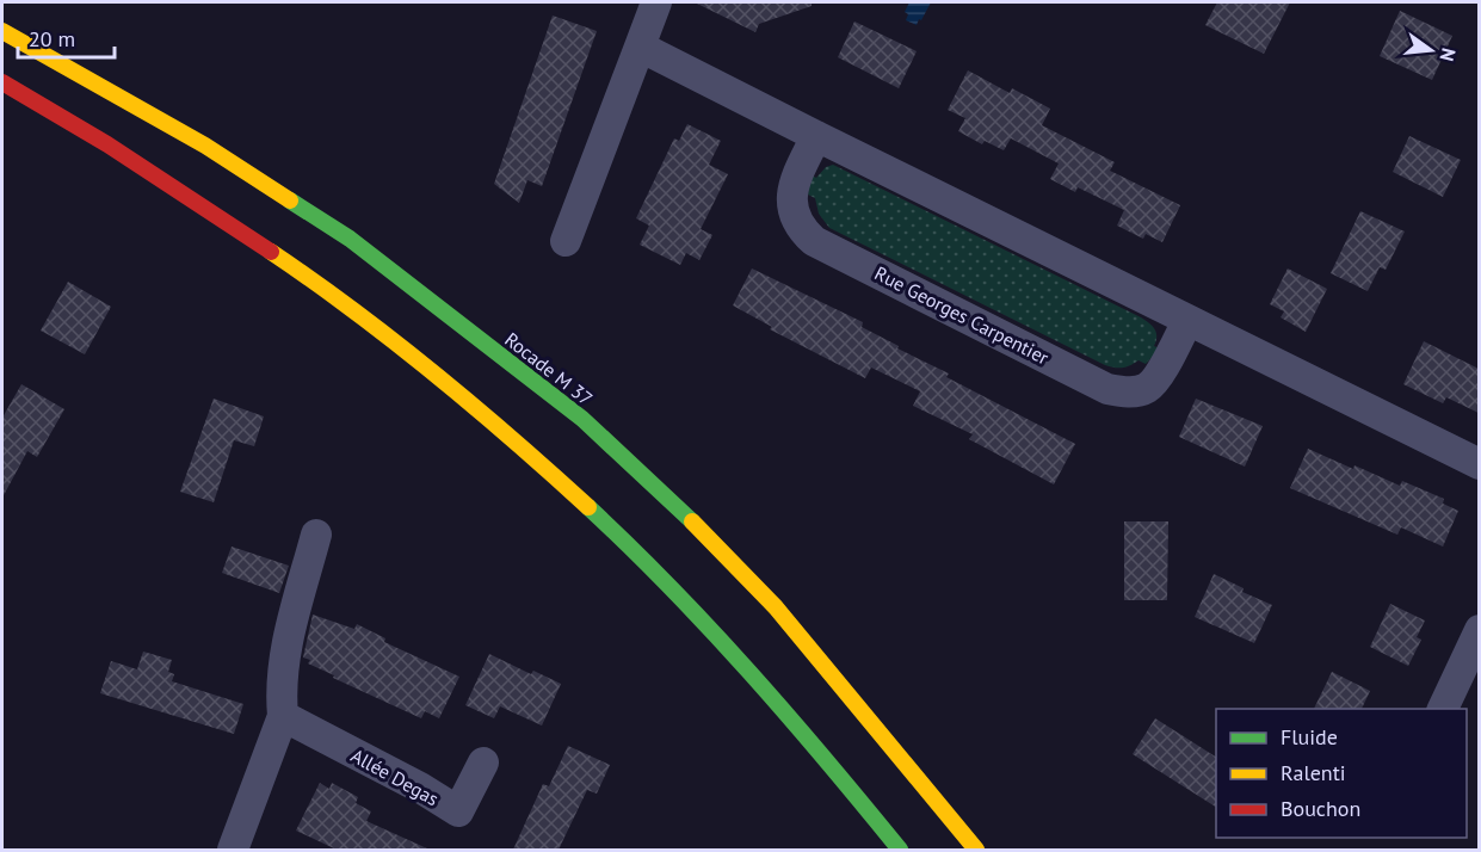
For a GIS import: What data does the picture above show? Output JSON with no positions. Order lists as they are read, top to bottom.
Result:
{
  "streets": {
    "highway": ["Rocade M 37"],
    "street": ["Rue Georges Carpentier", "Allée Degas"]
  },
  "legend": ["Fluide", "Ralenti", "Bouchon"],
  "scale_bar": "20 m",
  "north": "right"
}
